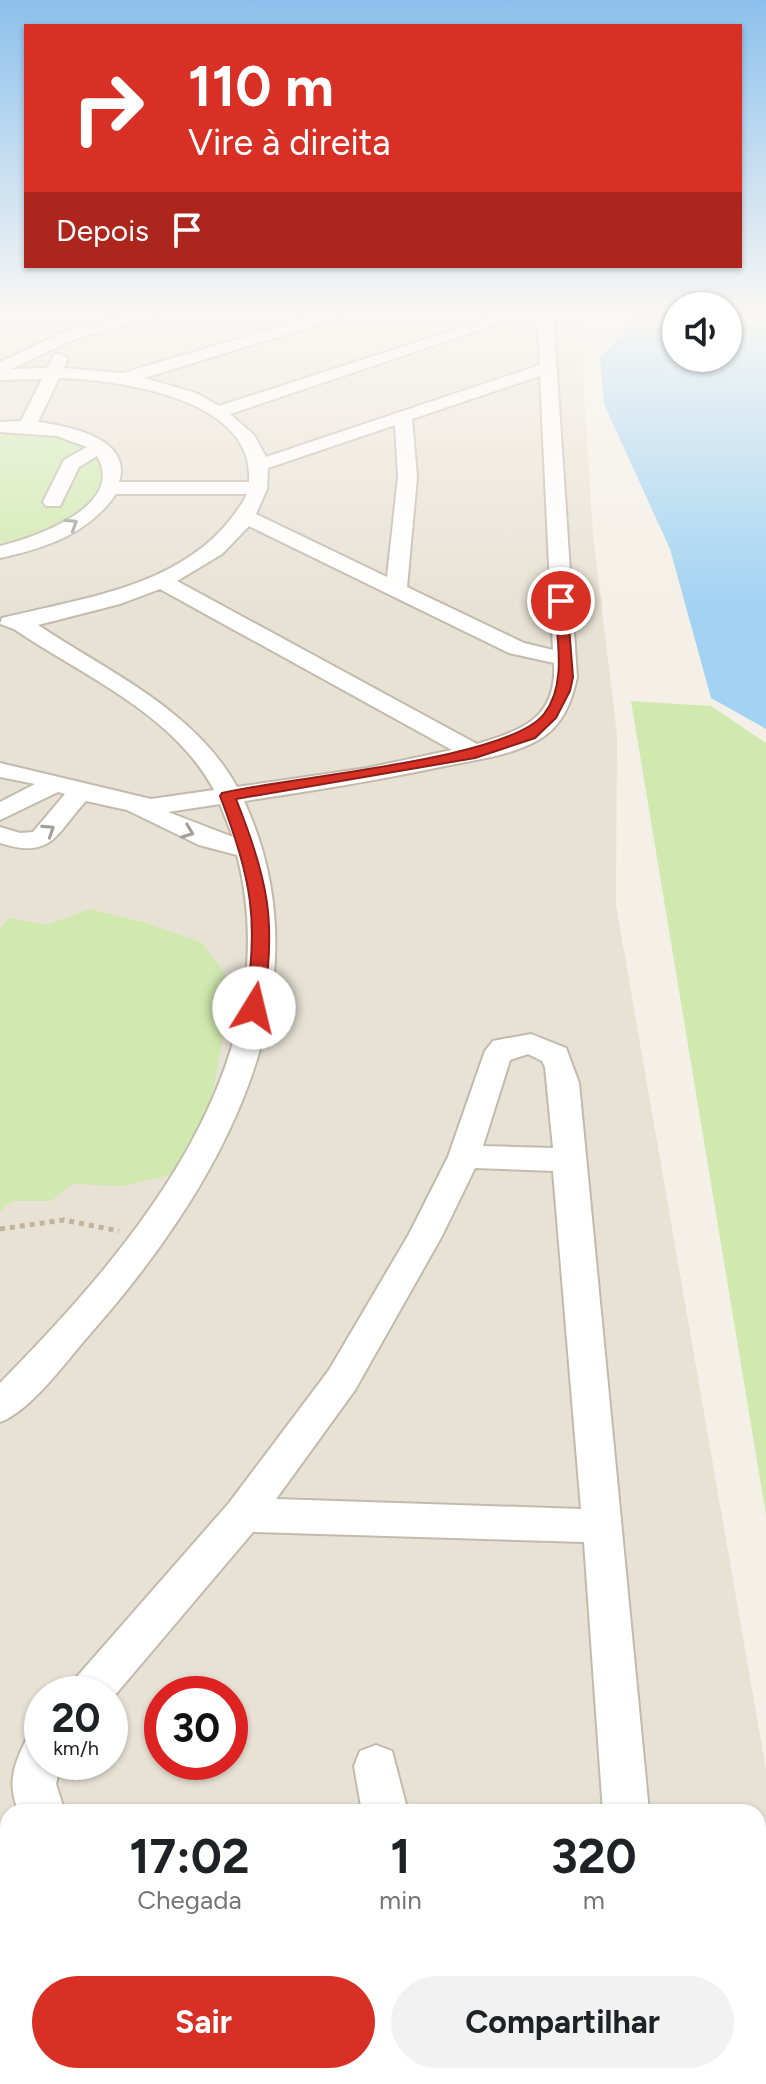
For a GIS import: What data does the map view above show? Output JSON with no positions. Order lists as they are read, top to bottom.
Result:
{
  "page": {
    "turn": ["110 m", "Vire à direita"],
    "then": "Depois",
    "speed": "20 km/h",
    "limit": "30",
    "eta": [
      "17:02",
      "Chegada",
      "1",
      "min",
      "320",
      "m"
    ],
    "buttons": ["Sair", "Compartilhar"]
  }
}
